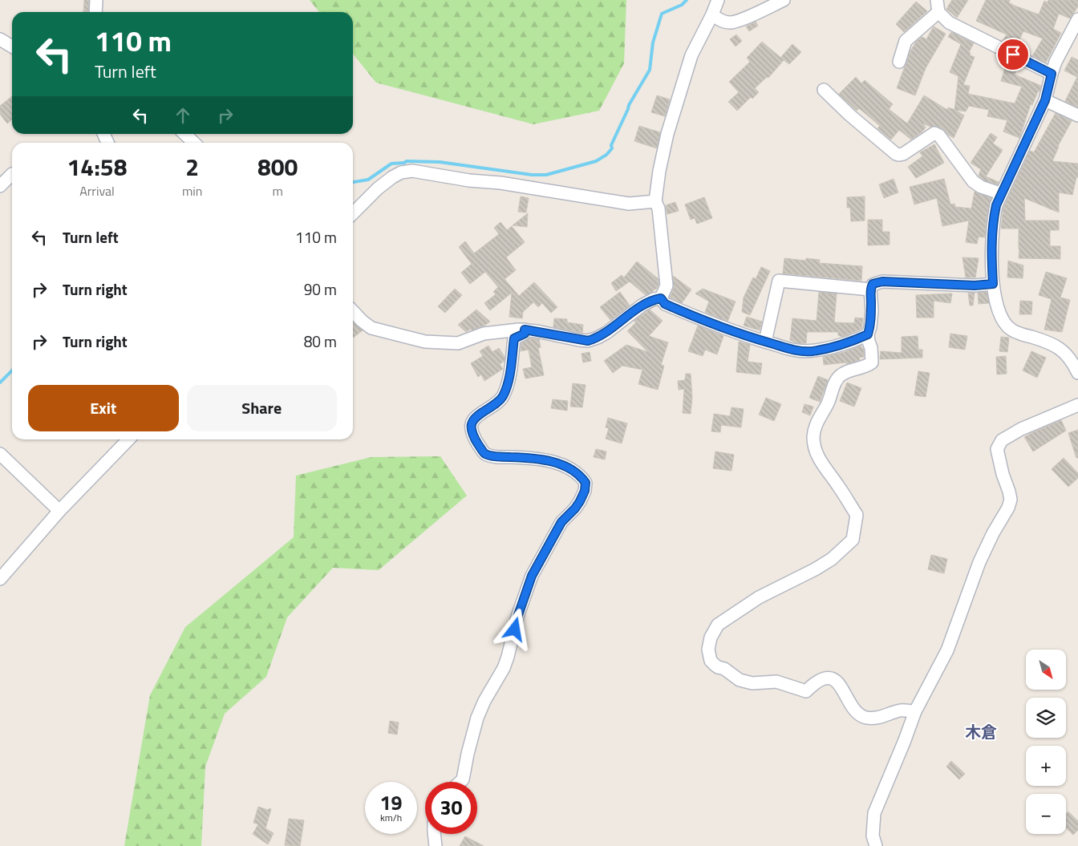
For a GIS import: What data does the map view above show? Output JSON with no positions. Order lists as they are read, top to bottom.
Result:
{
  "districts": ["木倉"],
  "north": "bottom right",
  "page": {
    "turn": ["110 m", "Turn left"],
    "eta": [
      "14:58",
      "Arrival",
      "2",
      "min",
      "800",
      "m"
    ],
    "list": [
      {
        "name": "Turn left",
        "value": "110 m"
      },
      {
        "name": "Turn right",
        "value": "90 m"
      },
      {
        "name": "Turn right",
        "value": "80 m"
      }
    ],
    "buttons": ["Exit", "Share"],
    "map_buttons": ["+", "−"],
    "speed": "19 km/h",
    "limit": "30"
  }
}
